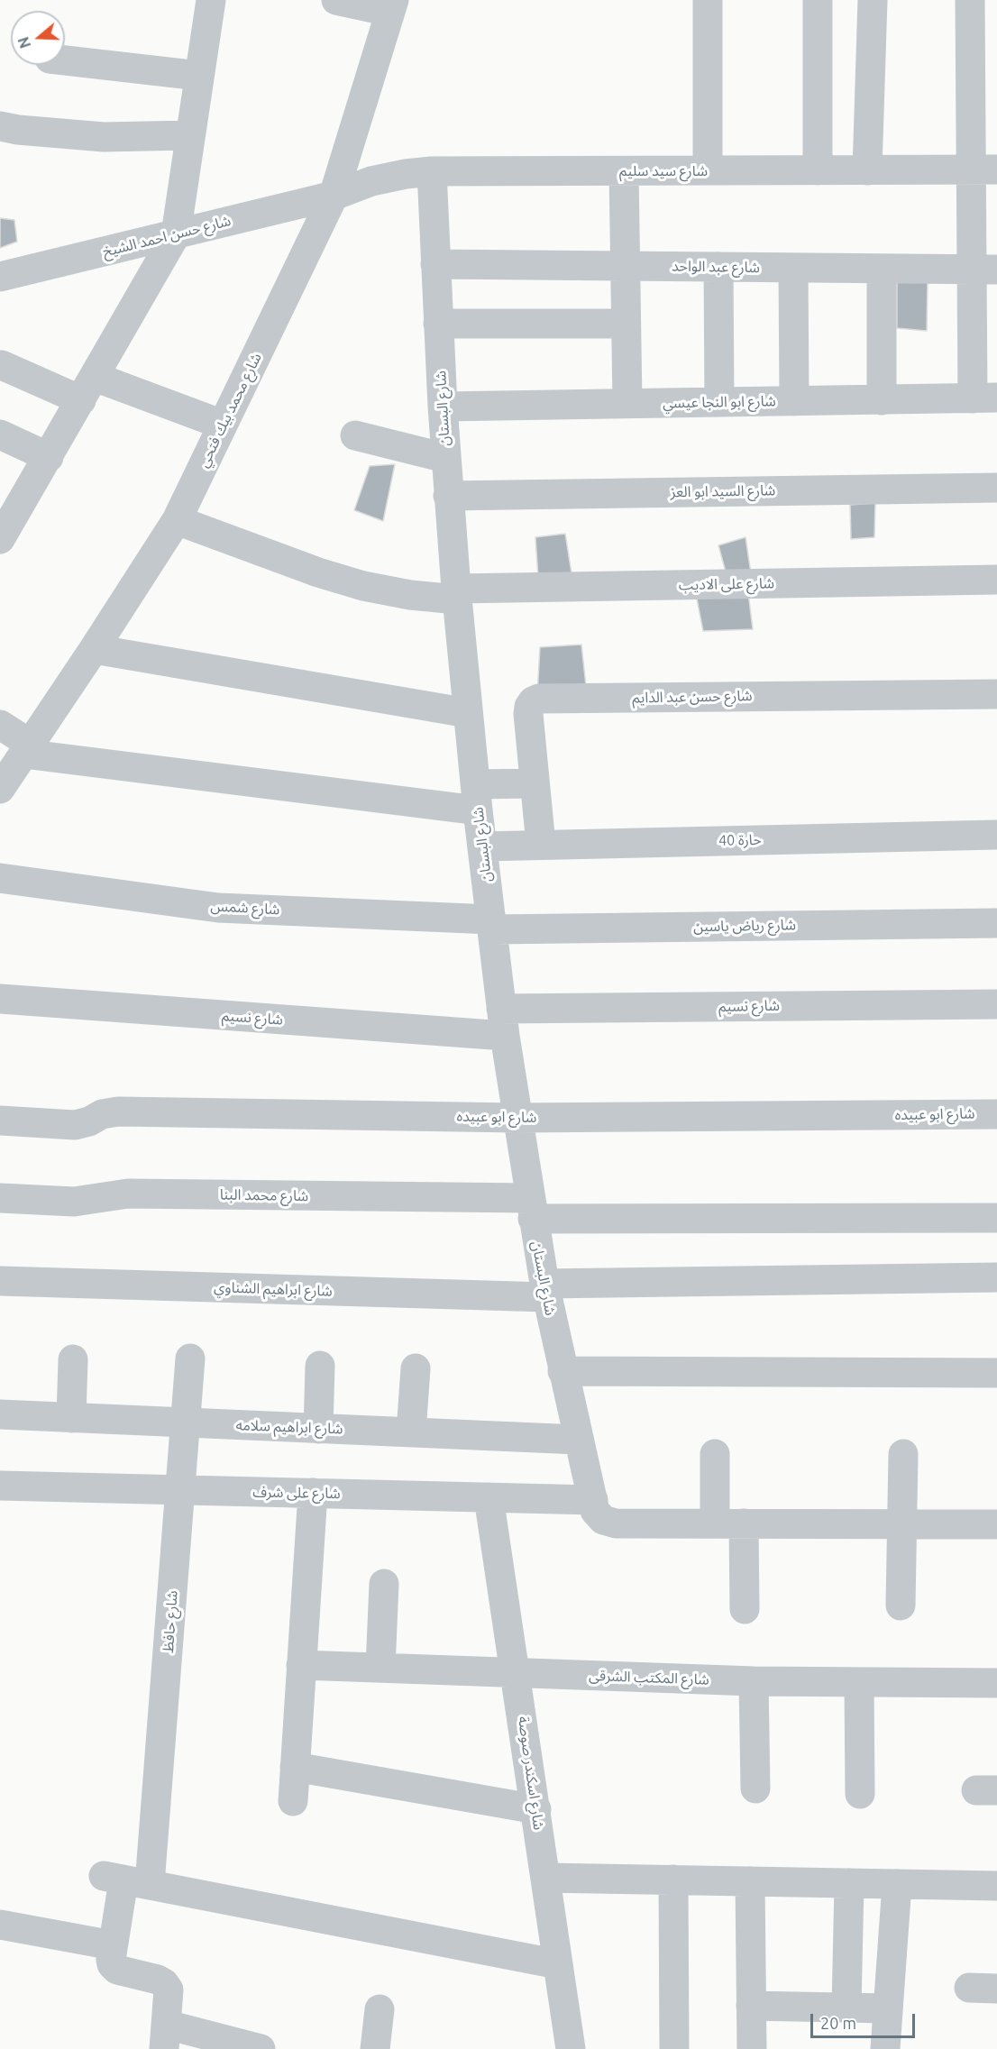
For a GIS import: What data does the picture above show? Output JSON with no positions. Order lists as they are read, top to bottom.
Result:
{
  "streets": {
    "street": [
      "شارع سيد سليم",
      "شارع حسن احمد الشيخ",
      "شارع عبد الواحد",
      "شارع ابو النجا عيسي",
      "شارع البستان",
      "شارع محمد بيك فتحي",
      "شارع السيد ابو العز",
      "شارع على الاديب",
      "شارع حسن عبد الدايم",
      "حارة 40",
      "شارع شمس",
      "شارع رياض ياسين",
      "شارع نسيم",
      "شارع ابو عبيده",
      "شارع محمد البنا",
      "شارع ابراهيم الشناوي",
      "شارع ابراهيم سلامه",
      "شارع على شرف",
      "شارع حافظ",
      "شارع المكتب الشرقى",
      "شارع اسكندر صوصة"
    ]
  },
  "crossings": [
    ["شارع سيد سليم", "شارع حسن احمد الشيخ"],
    ["شارع سيد سليم", "شارع البستان"],
    ["شارع سيد سليم", "شارع محمد بيك فتحي"],
    ["شارع حسن احمد الشيخ", "شارع محمد بيك فتحي"],
    ["شارع عبد الواحد", "شارع البستان"],
    ["شارع ابو النجا عيسي", "شارع البستان"],
    ["شارع البستان", "شارع السيد ابو العز"],
    ["شارع البستان", "شارع على الاديب"],
    ["شارع البستان", "حارة 40"],
    ["شارع البستان", "شارع شمس"],
    ["شارع البستان", "شارع رياض ياسين"],
    ["شارع البستان", "شارع نسيم"],
    ["شارع البستان", "شارع ابو عبيده"],
    ["شارع البستان", "شارع محمد البنا"],
    ["شارع البستان", "شارع ابراهيم الشناوي"],
    ["شارع البستان", "شارع ابراهيم سلامه"],
    ["شارع البستان", "شارع على شرف"],
    ["شارع محمد بيك فتحي", "شارع على الاديب"],
    ["شارع حسن عبد الدايم", "حارة 40"],
    ["شارع شمس", "شارع رياض ياسين"],
    ["شارع ابراهيم سلامه", "شارع حافظ"],
    ["شارع على شرف", "شارع حافظ"],
    ["شارع على شرف", "شارع اسكندر صوصة"],
    ["شارع المكتب الشرقى", "شارع اسكندر صوصة"]
  ],
  "scale_bar": "20 m",
  "north": "left"
}
